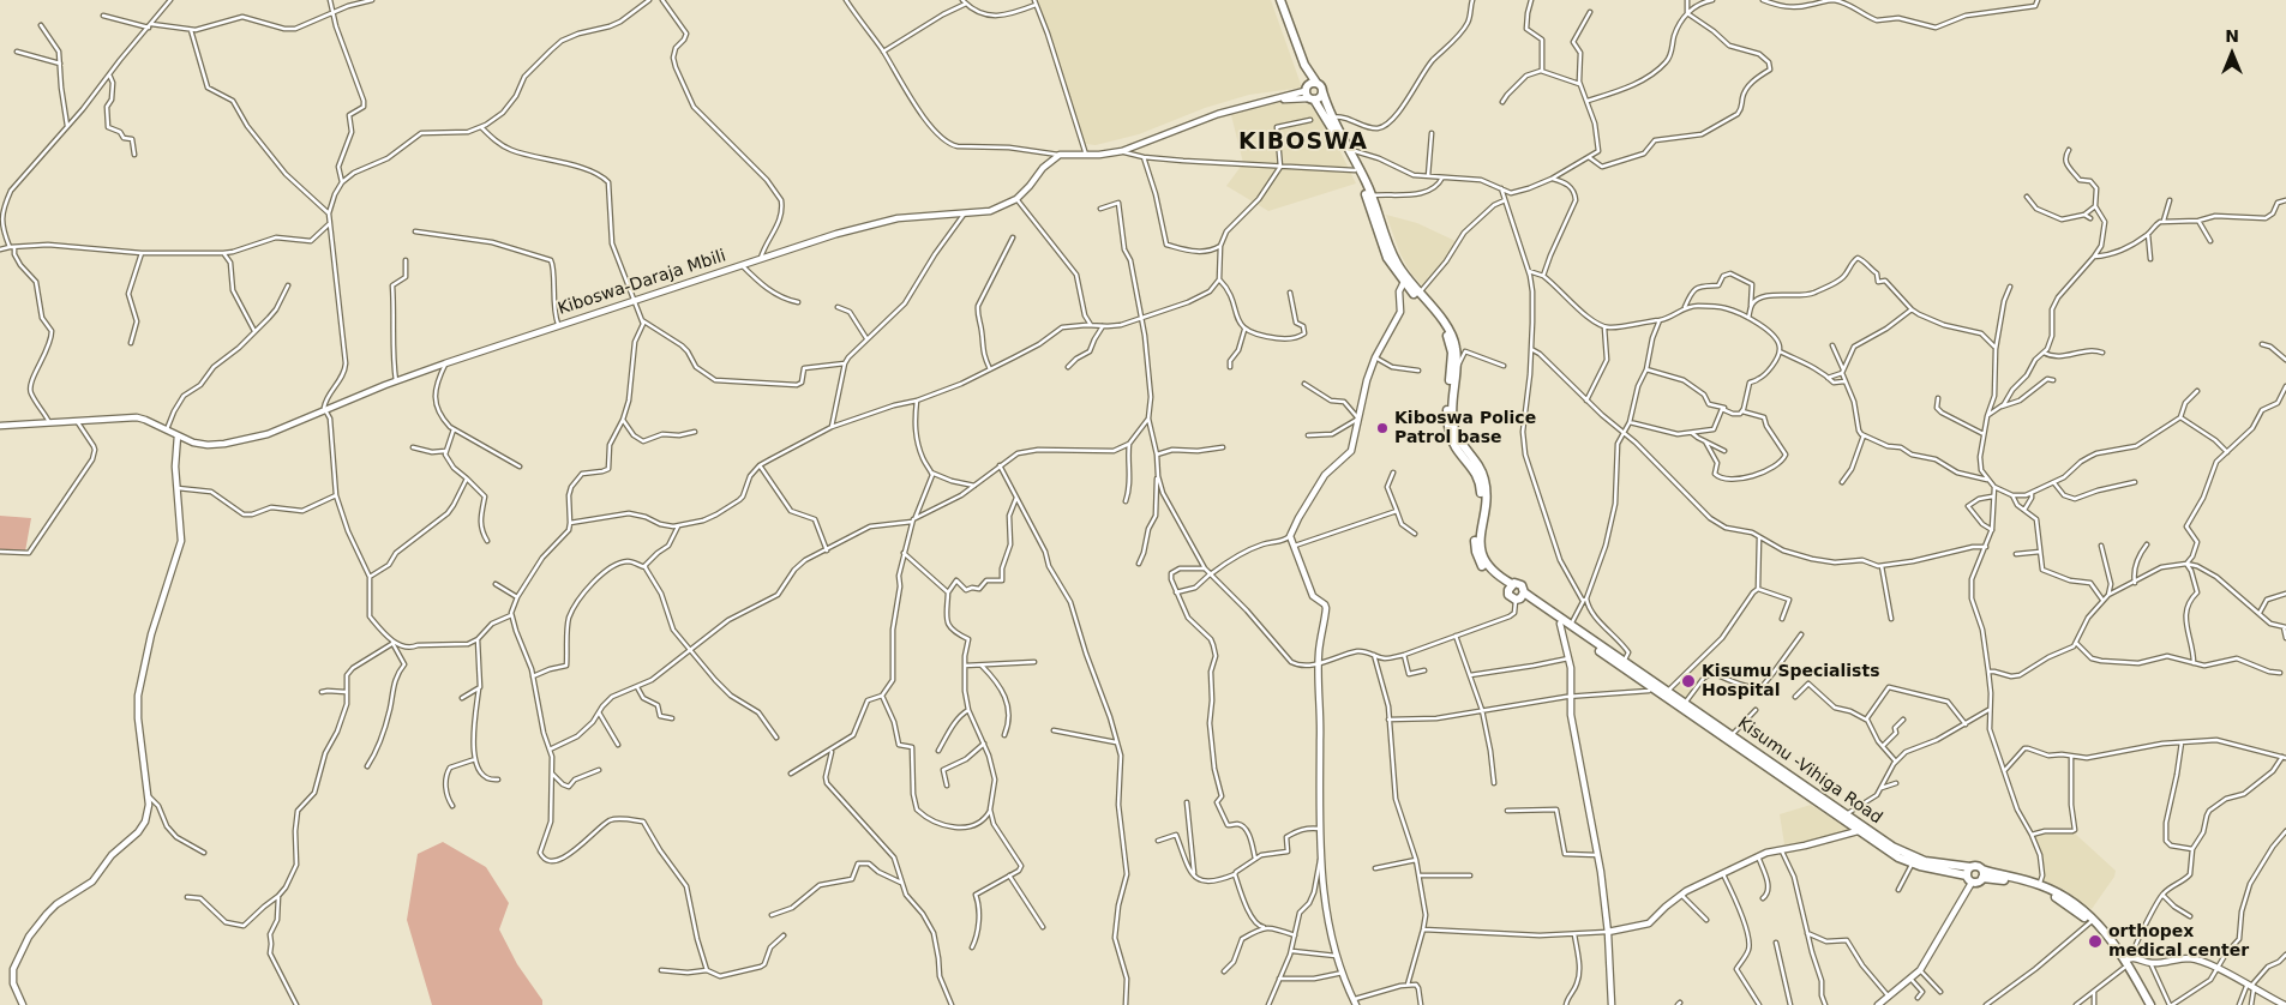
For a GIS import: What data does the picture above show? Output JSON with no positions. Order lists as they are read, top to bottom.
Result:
{
  "streets": {
    "highway": ["Kisumu -Vihiga Road"],
    "main road": ["Kiboswa-Daraja Mbili"]
  },
  "districts": ["KIBOSWA"],
  "places": ["Kiboswa Police Patrol base", "Kisumu Specialists Hospital", "orthopex medical center"],
  "north": "top"
}
